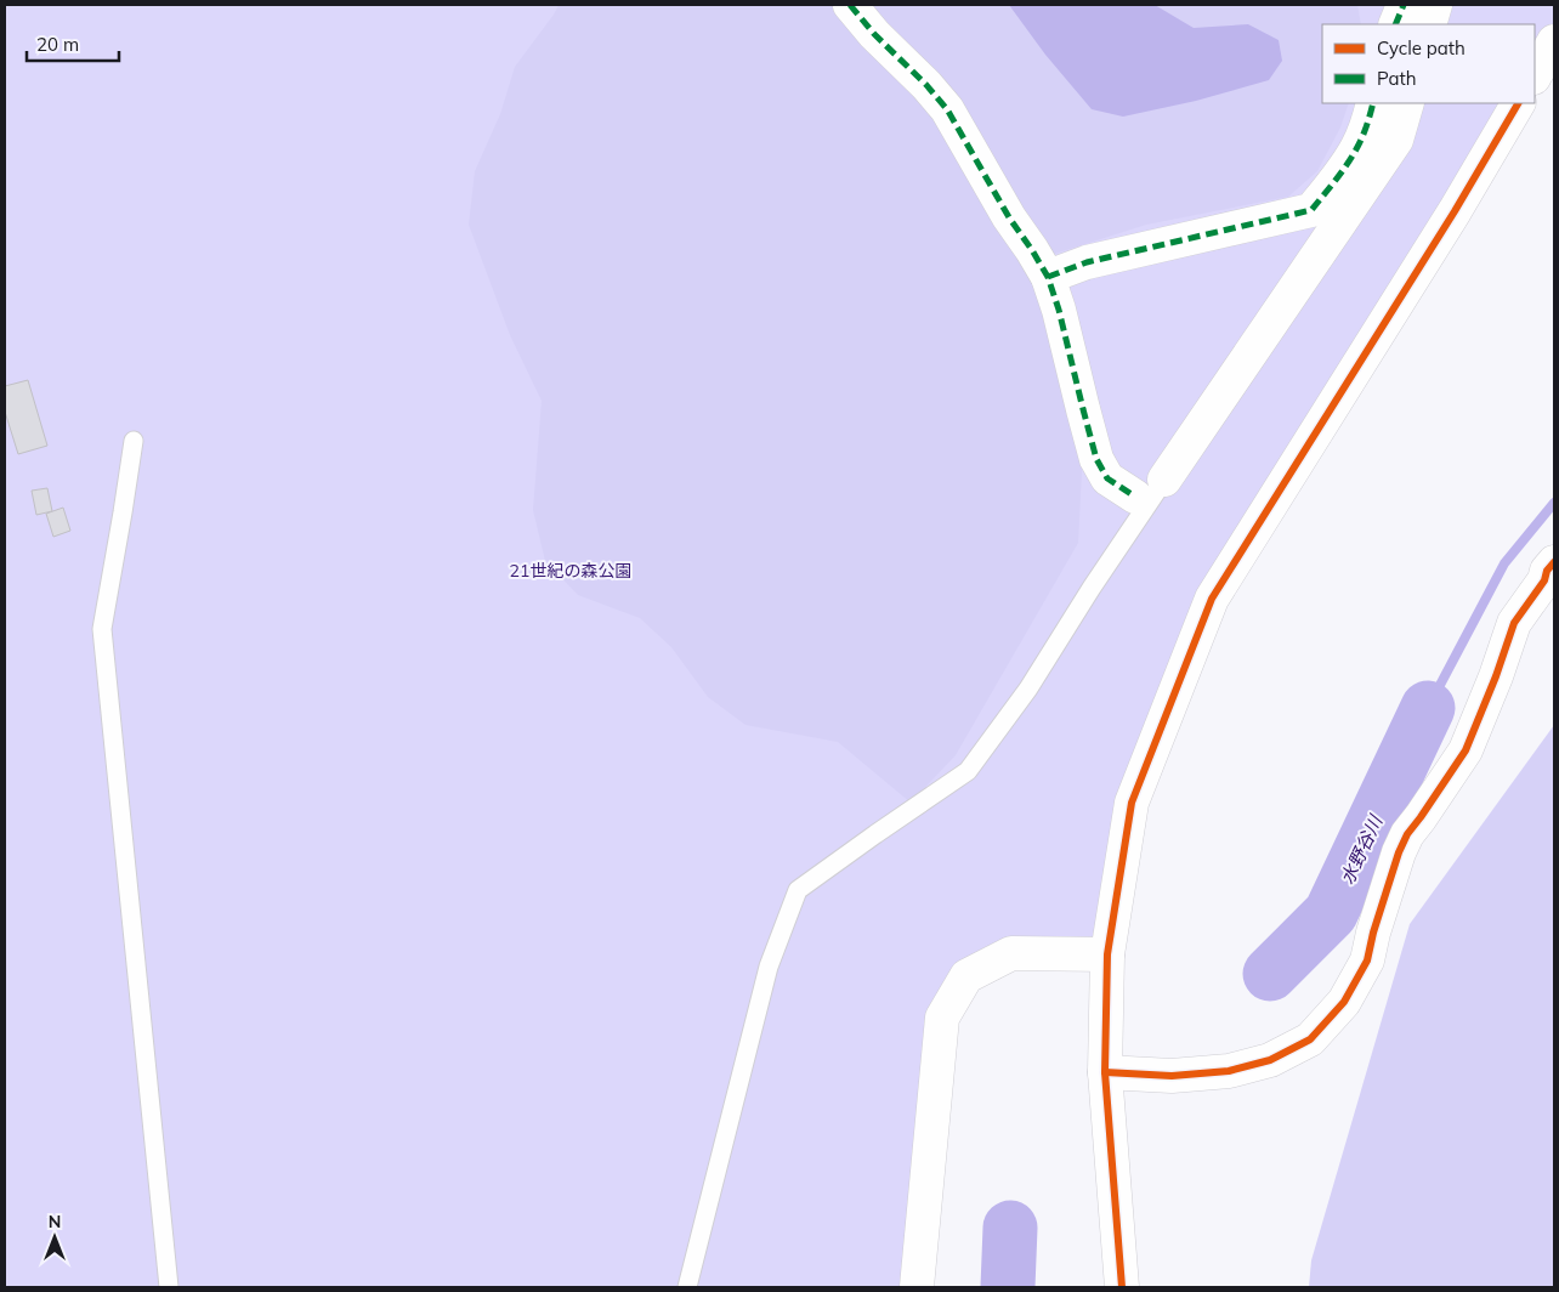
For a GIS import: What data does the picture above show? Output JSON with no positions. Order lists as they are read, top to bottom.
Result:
{
  "water": ["水野谷川"],
  "parks": ["21世紀の森公園"],
  "legend": ["Cycle path", "Path"],
  "scale_bar": "20 m",
  "north": "top"
}
